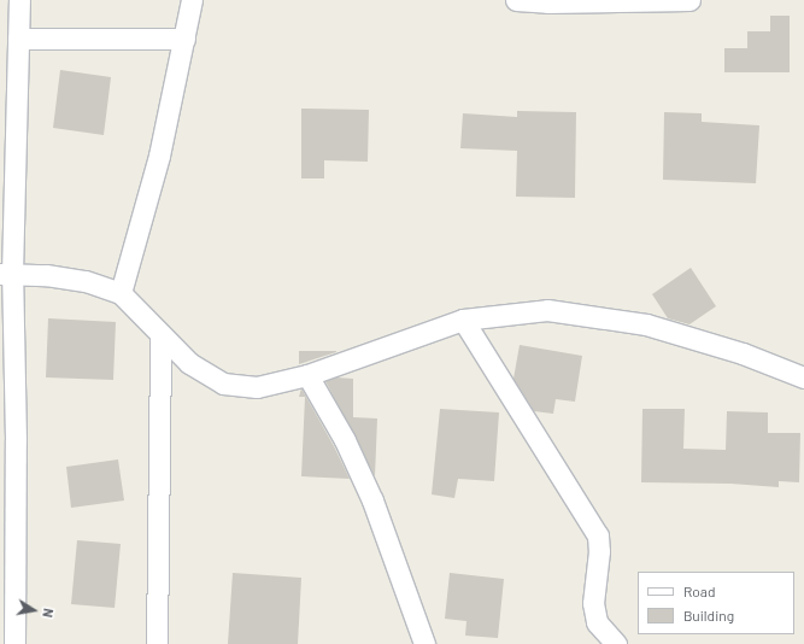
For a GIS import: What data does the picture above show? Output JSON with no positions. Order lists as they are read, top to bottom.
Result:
{
  "legend": ["Road", "Building"],
  "north": "right"
}
